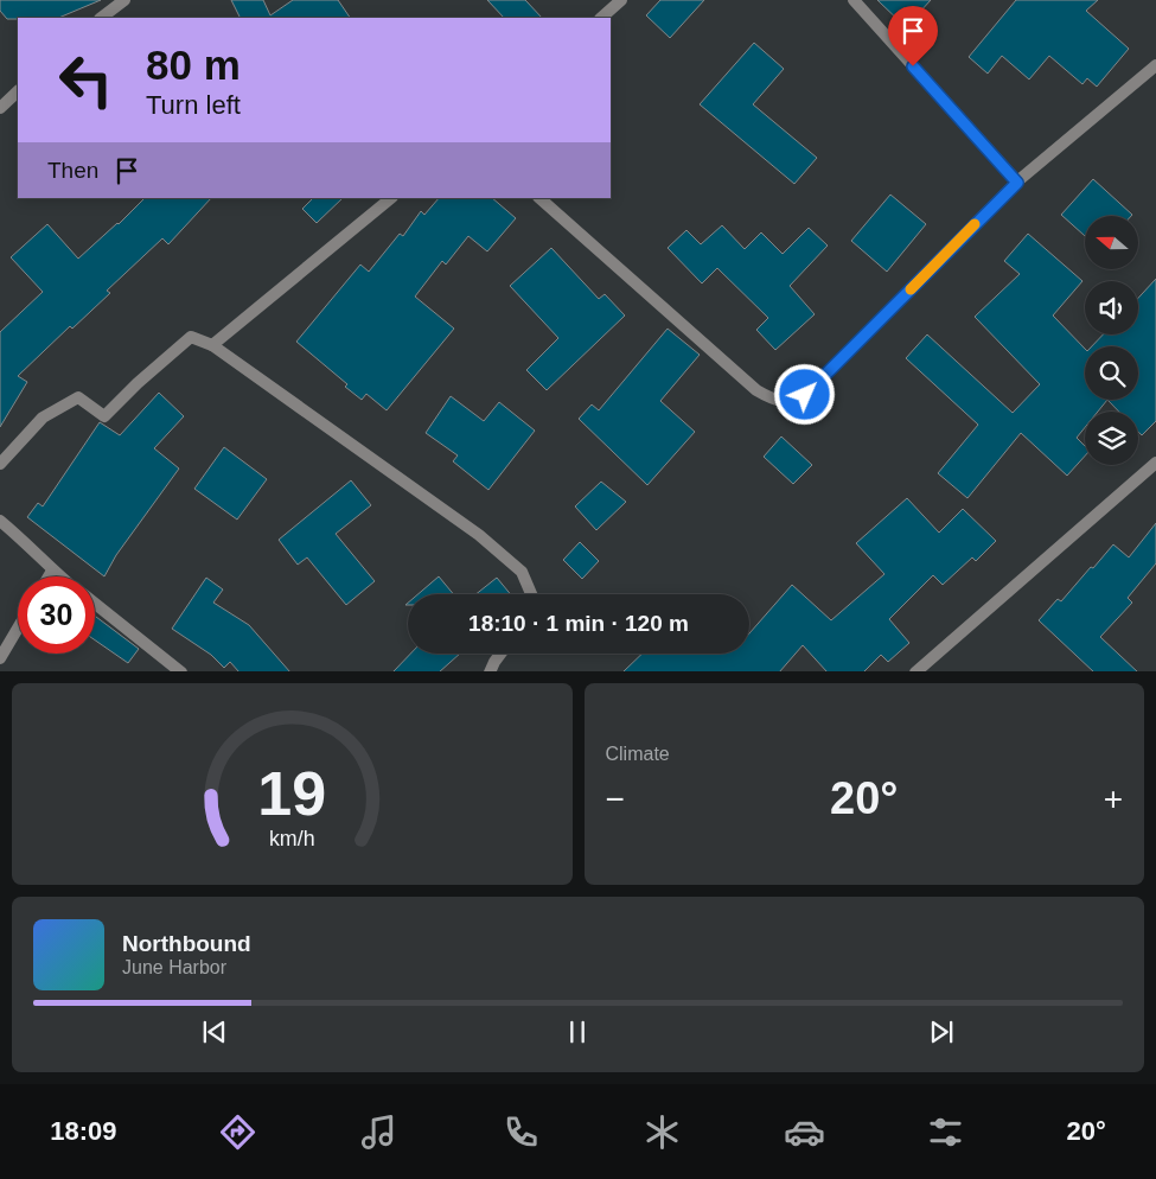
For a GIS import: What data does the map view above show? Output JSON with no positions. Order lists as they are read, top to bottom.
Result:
{
  "north": "left",
  "page": {
    "turn": ["80 m", "Turn left"],
    "then": "Then",
    "limit": "30",
    "trip": "18:10 · 1 min · 120 m",
    "tile": "Climate",
    "heat": ["−", "20°", "+"],
    "song": ["Northbound", "June Harbor"],
    "tabs": ["18:09", "20°"],
    "gauge": ["19", "km/h"]
  }
}
